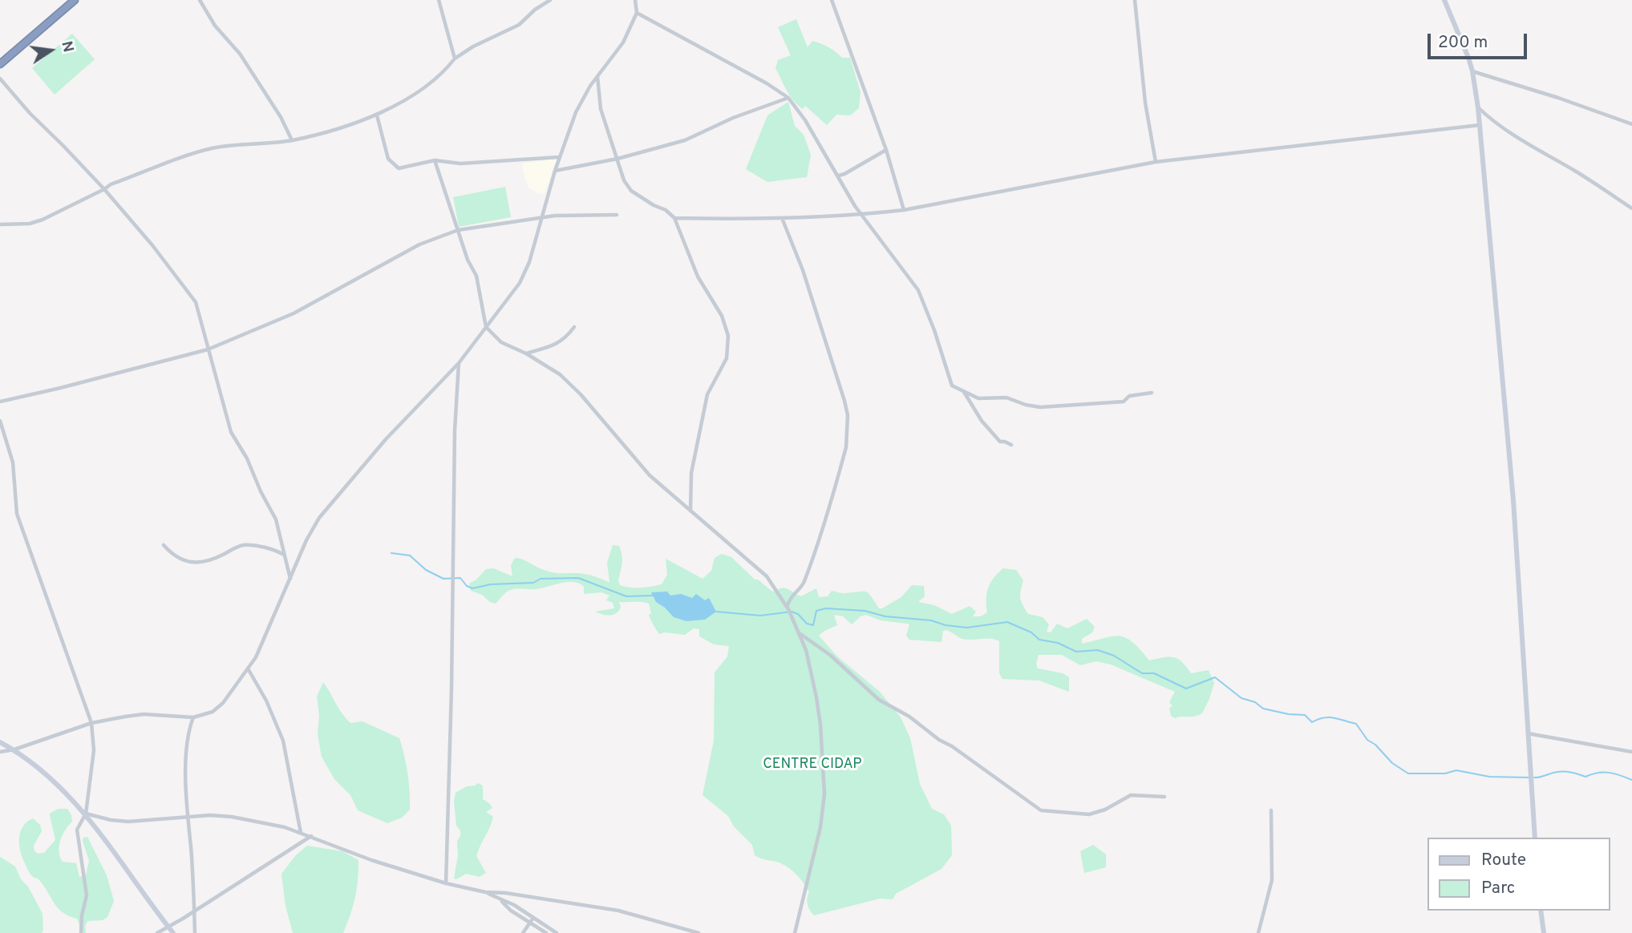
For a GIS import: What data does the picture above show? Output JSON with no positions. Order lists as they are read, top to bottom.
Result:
{
  "parks": ["CENTRE CIDAP"],
  "legend": ["Route", "Parc"],
  "scale_bar": "200 m",
  "north": "right"
}
